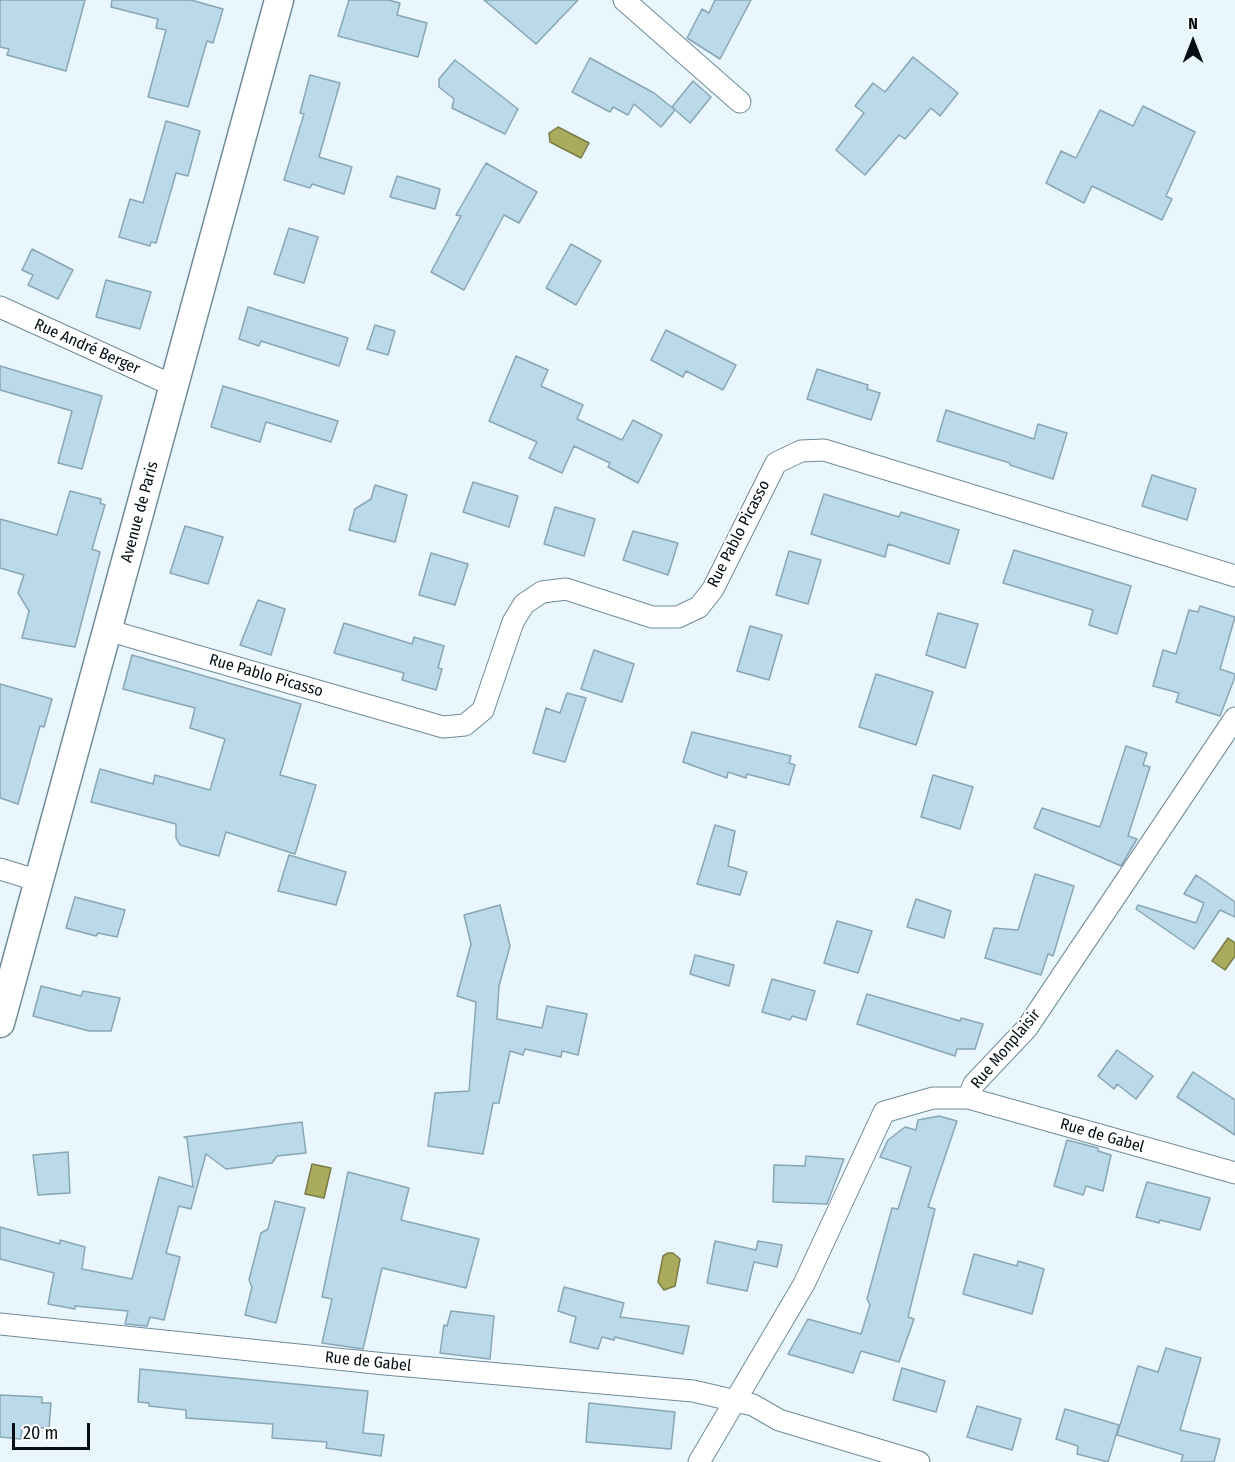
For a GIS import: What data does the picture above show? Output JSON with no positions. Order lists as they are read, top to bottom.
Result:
{
  "streets": {
    "main road": ["Avenue de Paris"],
    "street": [
      "Rue André Berger",
      "Rue Pablo Picasso",
      "Rue Monplaisir",
      "Rue de Gabel"
    ]
  },
  "crossings": [
    ["Rue André Berger", "Avenue de Paris"],
    ["Avenue de Paris", "Rue Pablo Picasso"],
    ["Rue Monplaisir", "Rue de Gabel"]
  ],
  "scale_bar": "20 m",
  "north": "top"
}
